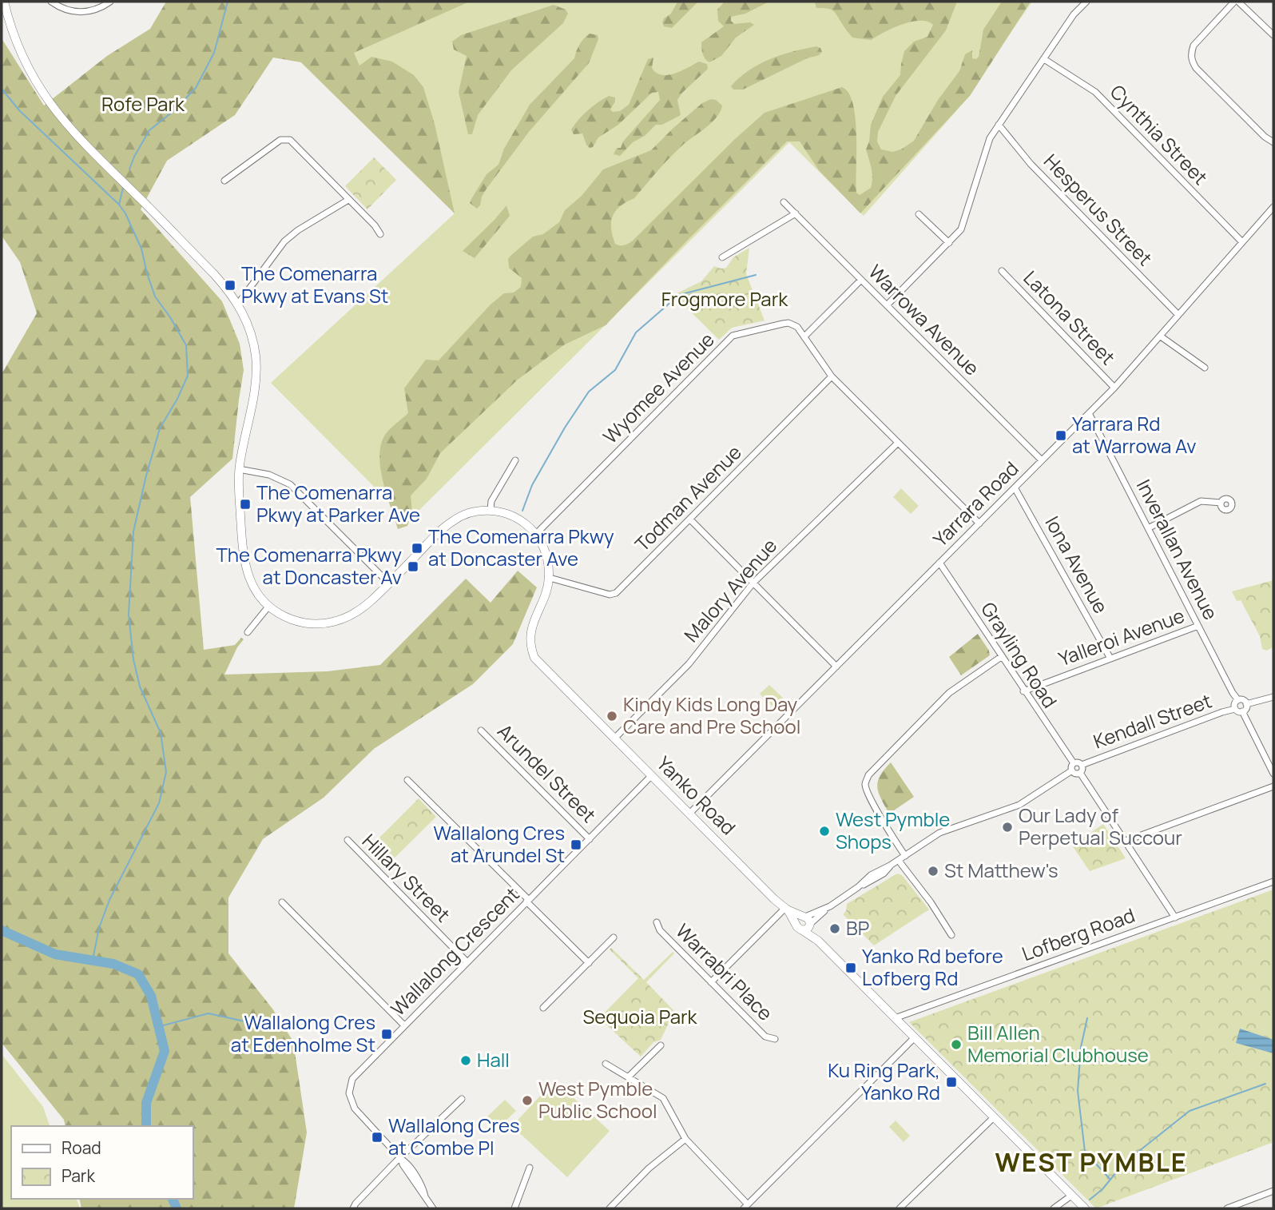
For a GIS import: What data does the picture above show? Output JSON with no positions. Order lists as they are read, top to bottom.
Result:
{
  "streets": {
    "main road": ["Yanko Road"],
    "street": [
      "Cynthia Street",
      "Hesperus Street",
      "Latona Street",
      "Warrowa Avenue",
      "Wyomee Avenue",
      "Todman Avenue",
      "Yarrara Road",
      "Inverallan Avenue",
      "Iona Avenue",
      "Malory Avenue",
      "Yalleroi Avenue",
      "Grayling Road",
      "Kendall Street",
      "Arundel Street",
      "Hillary Street",
      "Lofberg Road",
      "Wallalong Crescent",
      "Warrabri Place"
    ]
  },
  "crossings": [
    ["Cynthia Street", "Yarrara Road"],
    ["Hesperus Street", "Yarrara Road"],
    ["Latona Street", "Yarrara Road"],
    ["Warrowa Avenue", "Yarrara Road"],
    ["Wyomee Avenue", "Todman Avenue"],
    ["Wyomee Avenue", "Yarrara Road"],
    ["Wyomee Avenue", "Malory Avenue"],
    ["Todman Avenue", "Yanko Road"],
    ["Yarrara Road", "Inverallan Avenue"],
    ["Yarrara Road", "Iona Avenue"],
    ["Yarrara Road", "Grayling Road"],
    ["Yarrara Road", "Yanko Road"],
    ["Inverallan Avenue", "Yalleroi Avenue"],
    ["Inverallan Avenue", "Kendall Street"],
    ["Iona Avenue", "Yalleroi Avenue"],
    ["Malory Avenue", "Yanko Road"],
    ["Yalleroi Avenue", "Grayling Road"],
    ["Grayling Road", "Kendall Street"],
    ["Arundel Street", "Wallalong Crescent"],
    ["Yanko Road", "Lofberg Road"],
    ["Yanko Road", "Wallalong Crescent"],
    ["Hillary Street", "Wallalong Crescent"]
  ],
  "districts": ["WEST PYMBLE"],
  "parks": ["Rofe Park", "Frogmore Park", "Sequoia Park"],
  "places": {
    "transit": [
      "The Comenarra Pkwy at Evans St",
      "Yarrara Rd at Warrowa Av",
      "The Comenarra Pkwy at Parker Ave",
      "The Comenarra Pkwy at Doncaster Ave",
      "The Comenarra Pkwy at Doncaster Av",
      "Wallalong Cres at Arundel St",
      "Yanko Rd before Lofberg Rd",
      "Wallalong Cres at Edenholme St",
      "Ku Ring Park, Yanko Rd",
      "Wallalong Cres at Combe Pl"
    ],
    "other": [
      "Kindy Kids Long Day Care and Pre School",
      "Our Lady of Perpetual Succour",
      "West Pymble Shops",
      "St Matthew's",
      "BP",
      "Bill Allen Memorial Clubhouse",
      "Hall",
      "West Pymble Public School"
    ]
  },
  "legend": ["Road", "Park"]
}
